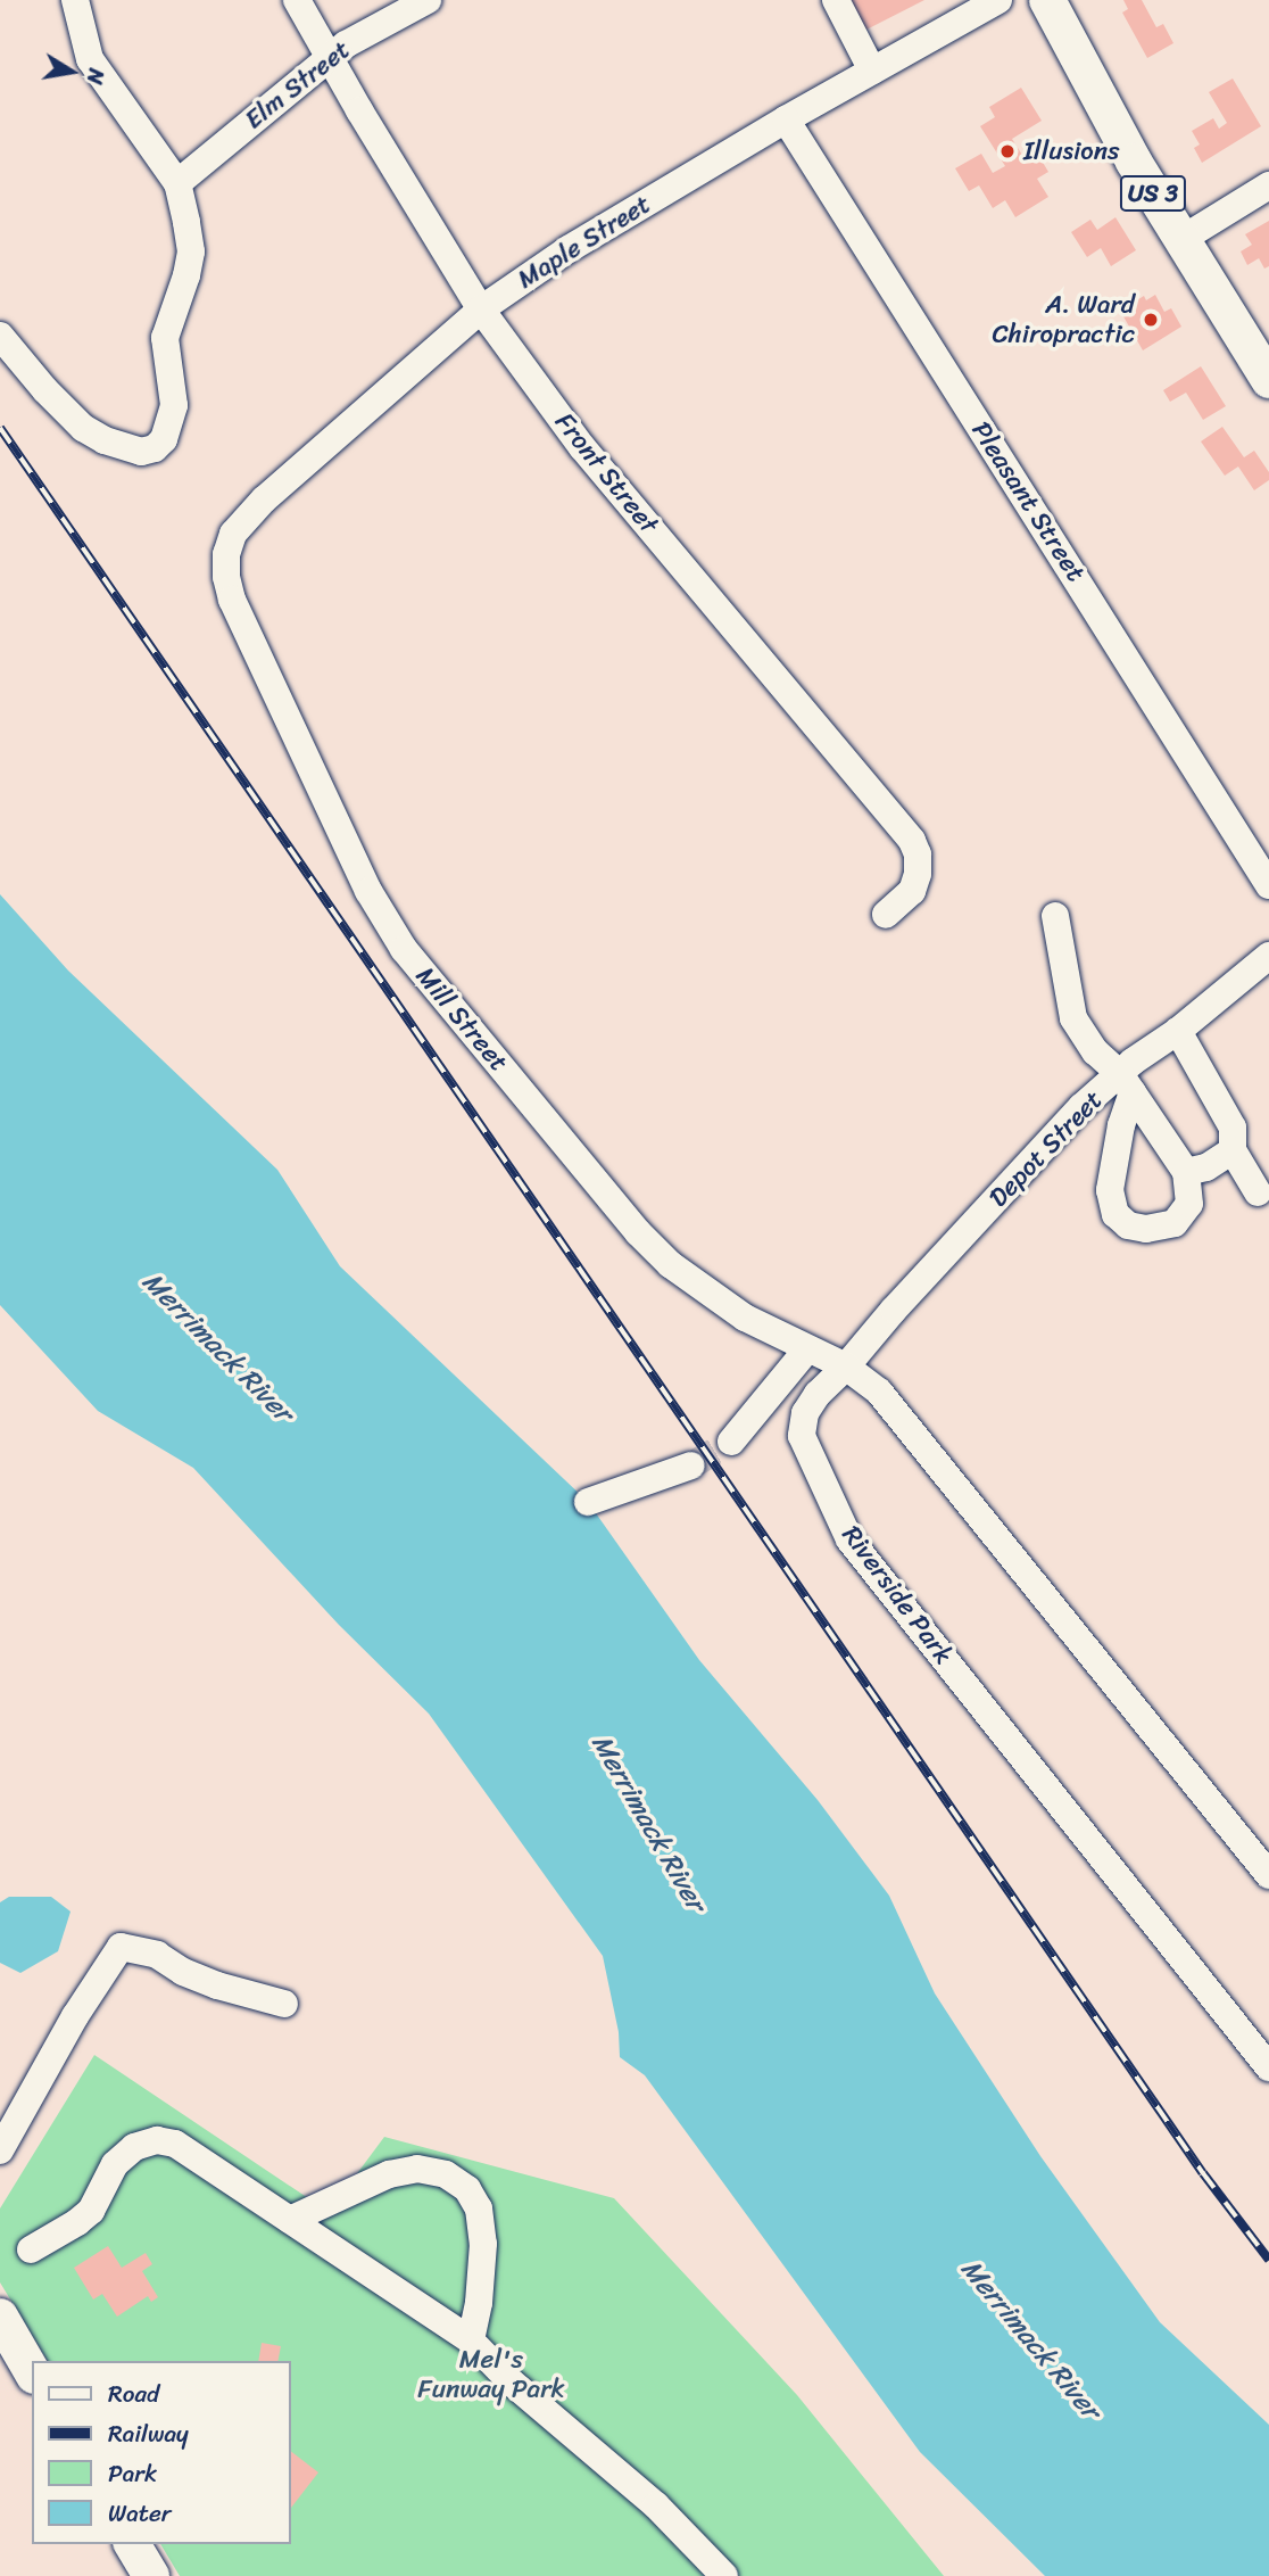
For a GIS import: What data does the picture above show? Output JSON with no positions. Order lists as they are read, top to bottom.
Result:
{
  "streets": {
    "main road": ["US 3"],
    "street": [
      "Elm Street",
      "Maple Street",
      "Front Street",
      "Pleasant Street",
      "Mill Street",
      "Depot Street",
      "Riverside Park"
    ]
  },
  "crossings": [
    ["Elm Street", "Front Street"],
    ["Maple Street", "Front Street"],
    ["Maple Street", "Pleasant Street"],
    ["Maple Street", "Mill Street"],
    ["Mill Street", "Depot Street"],
    ["Mill Street", "Riverside Park"],
    ["Depot Street", "Riverside Park"]
  ],
  "water": ["Merrimack River"],
  "parks": ["Mel's Funway Park"],
  "places": ["Illusions", "A. Ward Chiropractic"],
  "legend": [
    "Road",
    "Railway",
    "Park",
    "Water"
  ],
  "north": "right"
}
